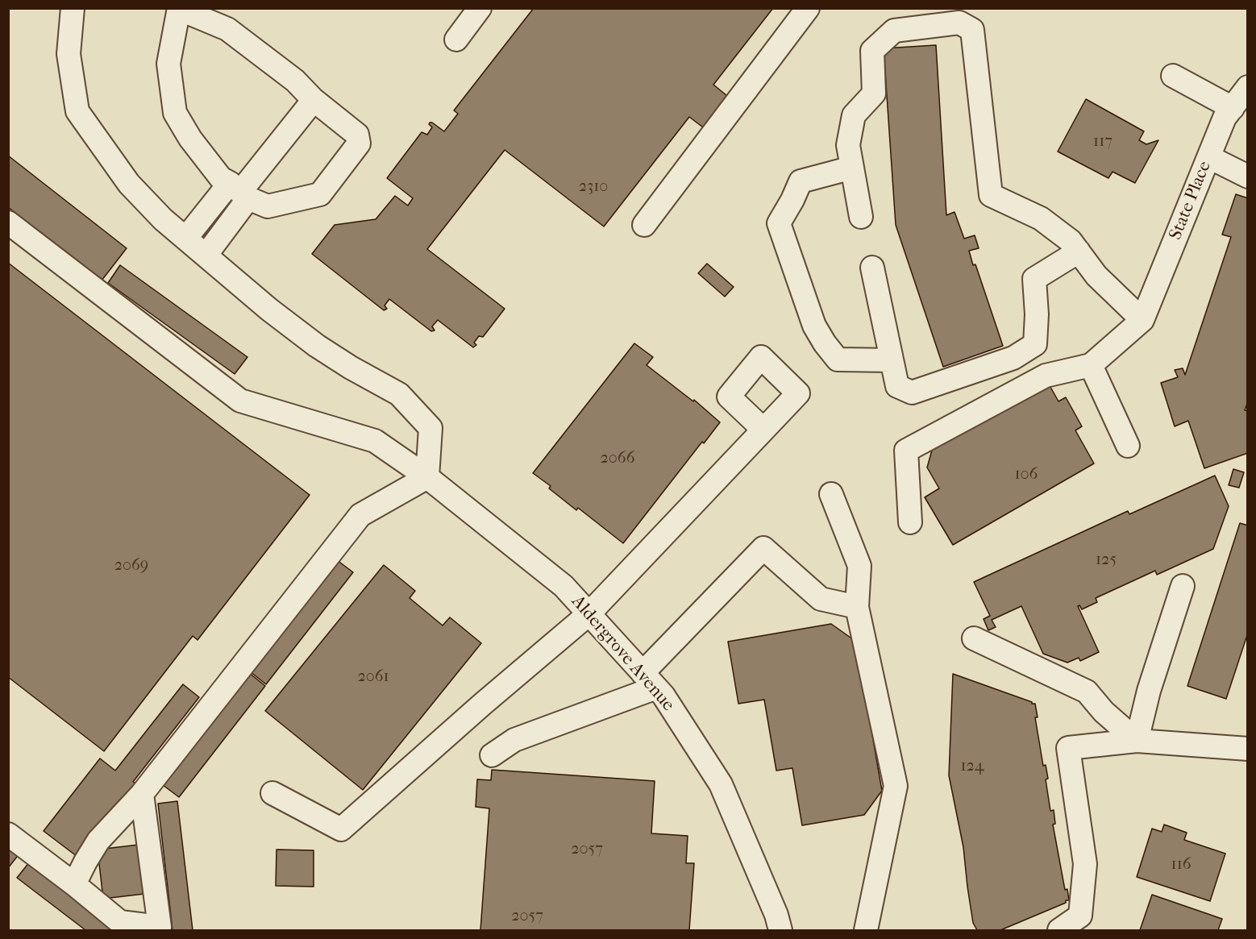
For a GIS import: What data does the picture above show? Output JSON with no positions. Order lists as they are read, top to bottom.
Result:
{
  "streets": {
    "street": ["State Place", "Aldergrove Avenue"]
  },
  "house_numbers": [
    "117",
    "2310",
    "2066",
    "106",
    "125",
    "2069",
    "2061",
    "124",
    "2057",
    "116",
    "2057"
  ]
}
